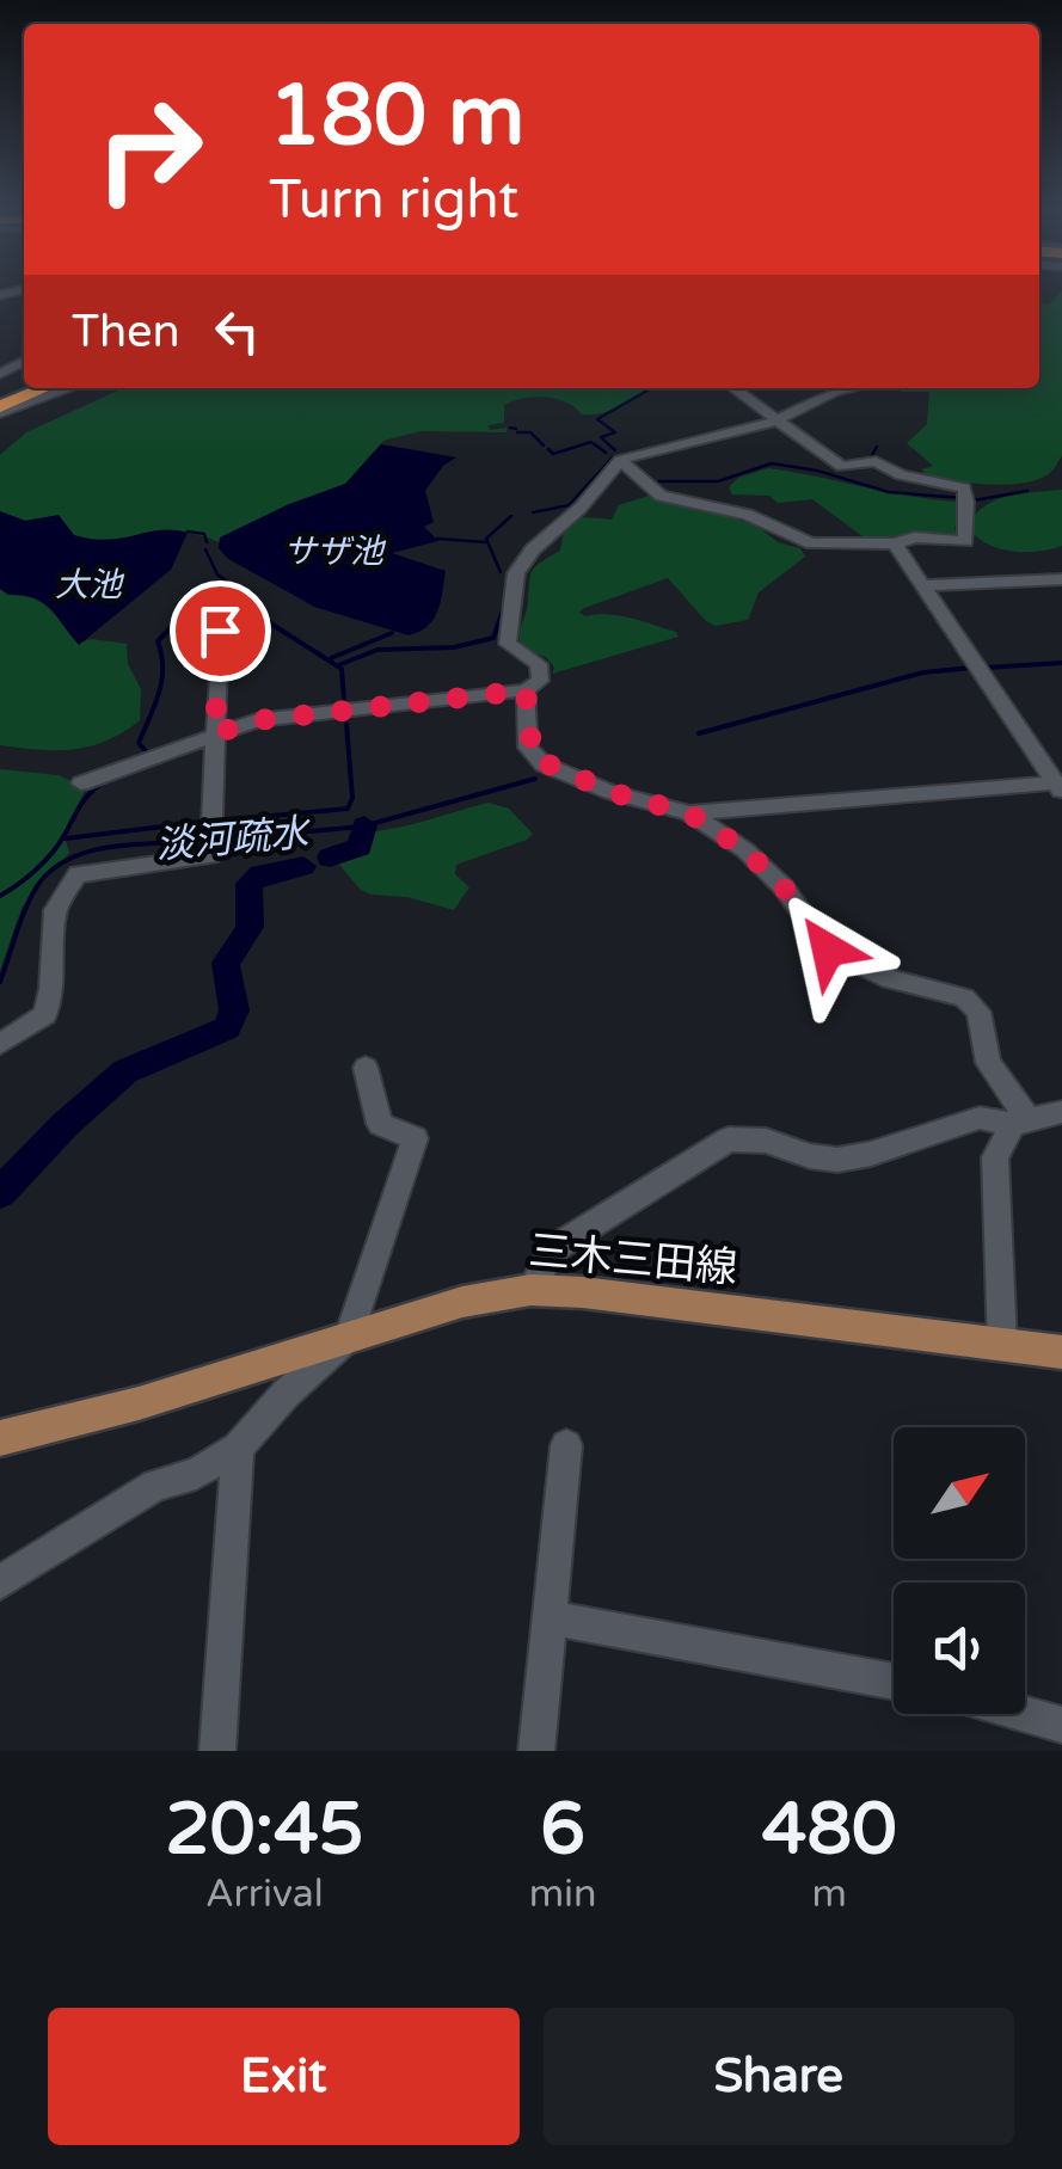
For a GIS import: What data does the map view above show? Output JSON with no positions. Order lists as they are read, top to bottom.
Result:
{
  "streets": {
    "main road": ["三木三田線"]
  },
  "water": ["サザ池", "大池", "淡河疏水"],
  "north": "top right",
  "page": {
    "turn": ["180 m", "Turn right"],
    "then": "Then",
    "eta": [
      "20:45",
      "Arrival",
      "6",
      "min",
      "480",
      "m"
    ],
    "buttons": ["Exit", "Share"]
  }
}
